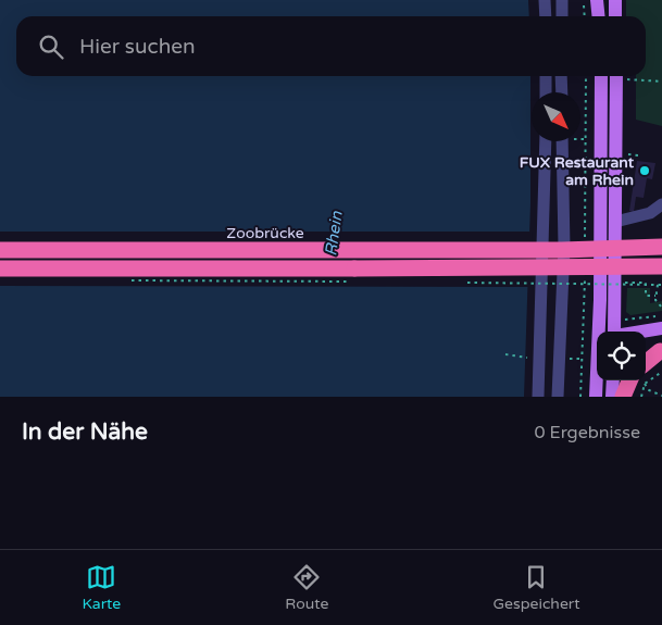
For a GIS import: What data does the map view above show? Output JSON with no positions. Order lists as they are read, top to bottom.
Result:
{
  "streets": {
    "highway": ["Zoobrücke"]
  },
  "water": ["Rhein"],
  "places": ["FUX Restaurant am Rhein"],
  "north": "bottom right",
  "page": {
    "search": "Hier suchen",
    "heading": ["In der Nähe", "0 Ergebnisse"],
    "nav": ["Karte", "Route", "Gespeichert"]
  }
}
